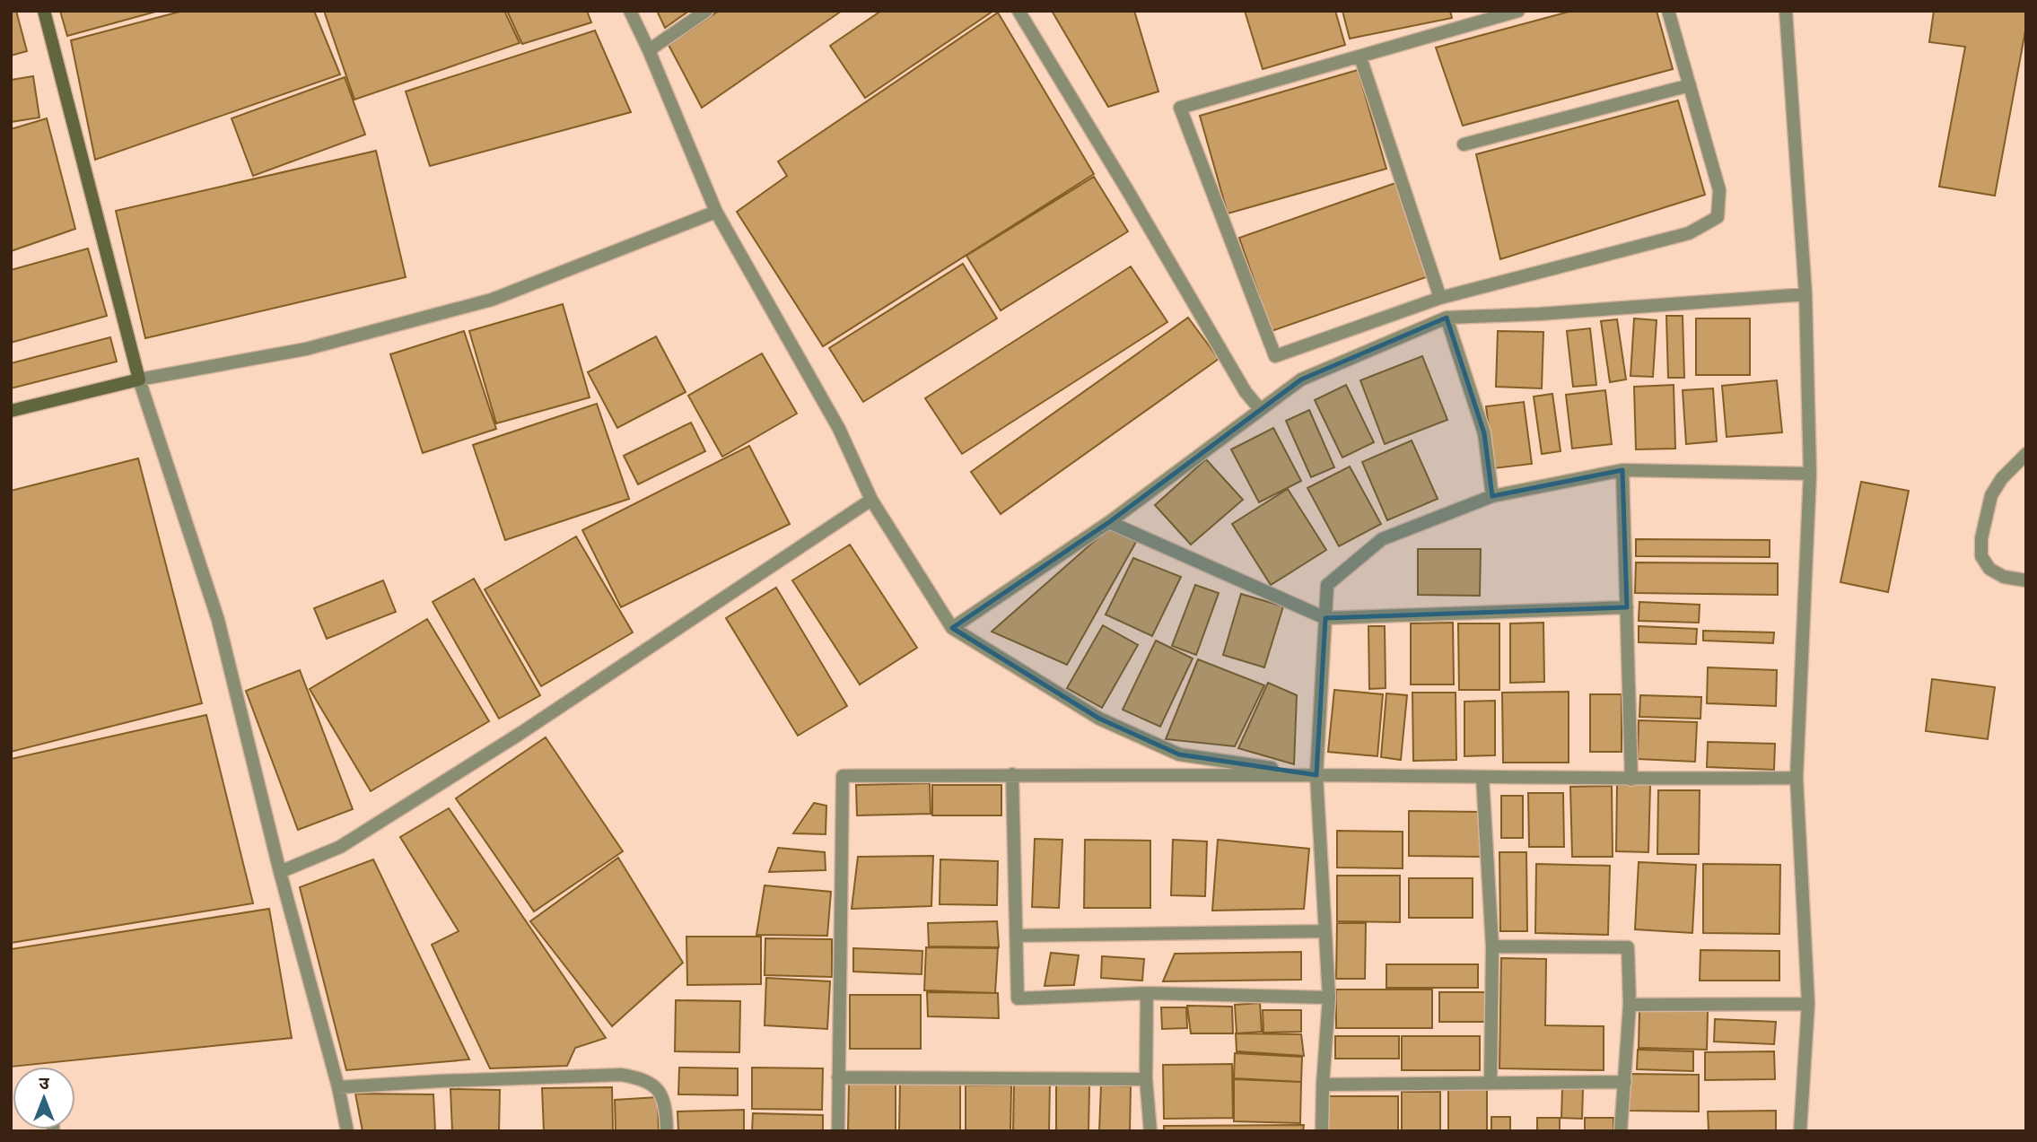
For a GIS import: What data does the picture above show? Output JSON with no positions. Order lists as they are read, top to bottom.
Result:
{
  "north": "top"
}
